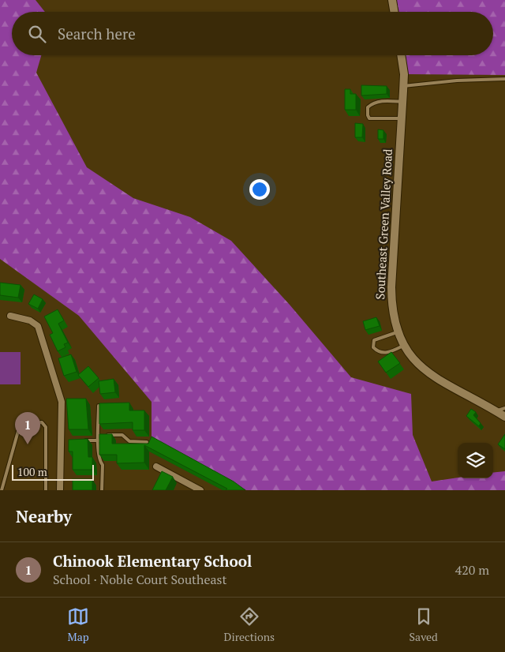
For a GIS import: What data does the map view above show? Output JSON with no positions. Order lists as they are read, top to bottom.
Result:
{
  "streets": {
    "street": ["Southeast Green Valley Road"]
  },
  "scale_bar": "100 m",
  "page": {
    "search": "Search here",
    "pins": "1",
    "scale": "100 m",
    "heading": "Nearby",
    "list": [
      {
        "mark": "1",
        "name": "Chinook Elementary School",
        "note": "School · Noble Court Southeast",
        "value": "420 m"
      }
    ],
    "nav": ["Map", "Directions", "Saved"]
  }
}
